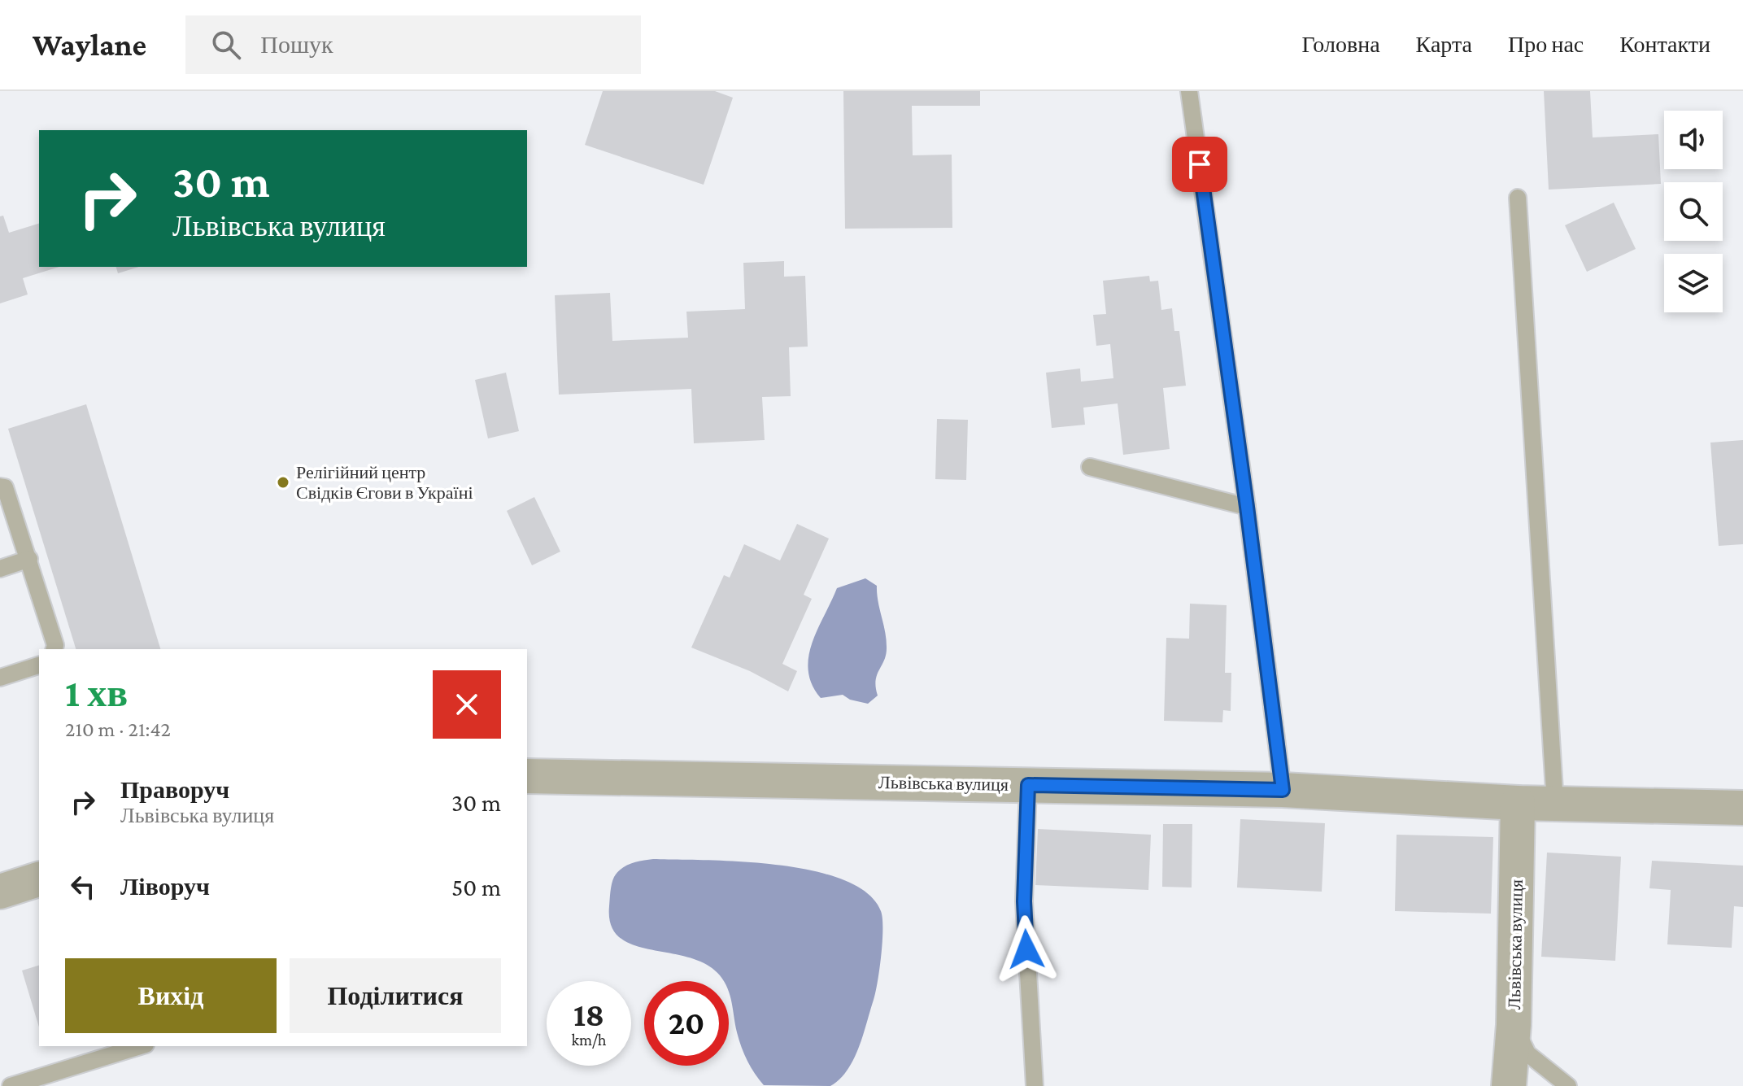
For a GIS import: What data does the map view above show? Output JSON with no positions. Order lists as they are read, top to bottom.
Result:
{
  "streets": {
    "street": ["Львівська вулиця"]
  },
  "places": ["Релігійний центр Свідків Єгови в Україні"],
  "page": {
    "header": "Waylane",
    "search": "Пошук",
    "nav": [
      "Головна",
      "Карта",
      "Про нас",
      "Контакти"
    ],
    "turn": ["30 m", "Львівська вулиця"],
    "heading": ["1 хв", "210 m · 21:42"],
    "list": [
      {
        "name": "Праворуч",
        "note": "Львівська вулиця",
        "value": "30 m"
      },
      {
        "name": "Ліворуч",
        "value": "50 m"
      }
    ],
    "buttons": ["Вихід", "Поділитися"],
    "speed": "18 km/h",
    "limit": "20"
  }
}
